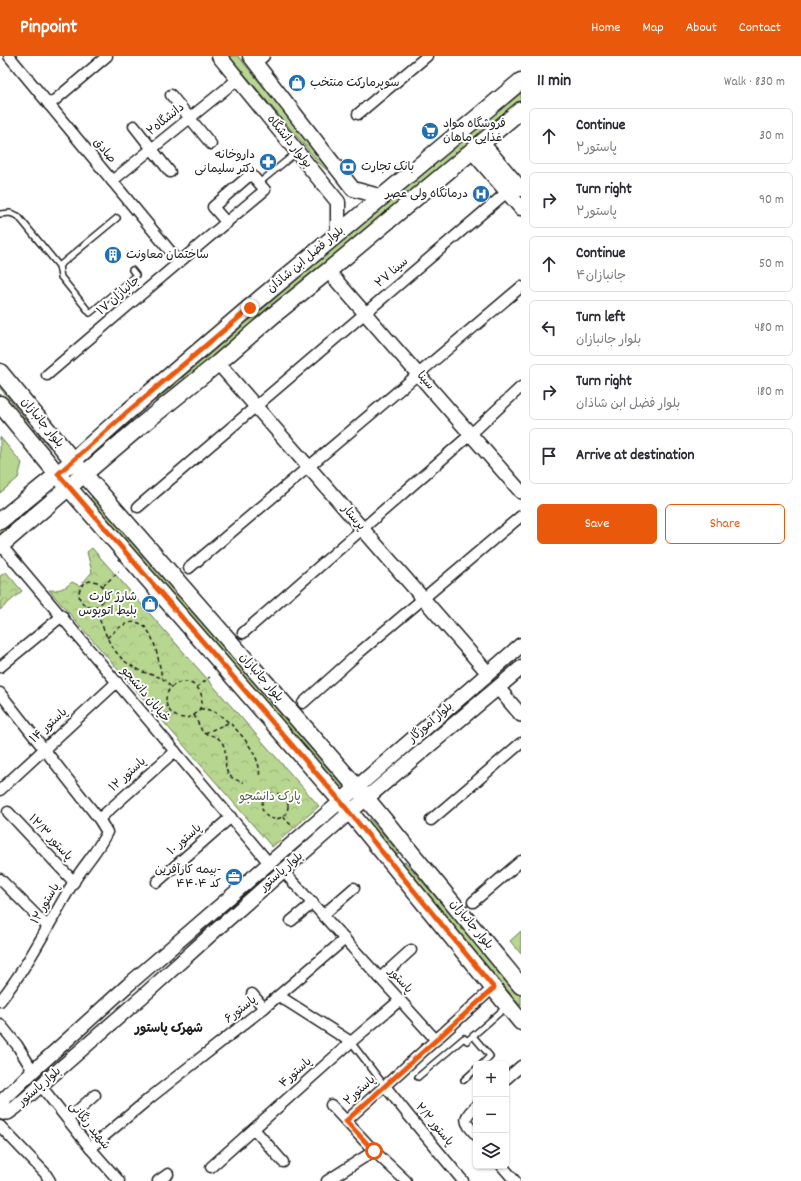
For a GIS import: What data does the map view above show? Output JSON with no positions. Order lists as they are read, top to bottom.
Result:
{
  "streets": {
    "main road": [
      "بولوار دانشگاه",
      "بلوار فضل ابن شاذان",
      "بلوار جانبازان",
      "بلوار آموزگار"
    ],
    "street": [
      "دانشگاه۲",
      "صادق",
      "سینا ۲۷",
      "جانبازان ۱۷",
      "سینا",
      "پرستار",
      "خیابان دانشجو",
      "پاستور ۱۴",
      "پاستور ۱۲",
      "پاستور ۱۲/۳",
      "پاستور ۱۰",
      "بلوار پاستور",
      "۱۲ پاستور",
      "پاستور",
      "پاستور۶",
      "پاستور۴",
      "پاستور۲",
      "پاستور ۲/۲",
      "شهید رنگانی"
    ]
  },
  "crossings": [
    ["دانشگاه۲", "بولوار دانشگاه"],
    ["دانشگاه۲", "صادق"],
    ["بولوار دانشگاه", "بلوار فضل ابن شاذان"],
    ["صادق", "جانبازان ۱۷"],
    ["بلوار فضل ابن شاذان", "سینا"],
    ["بلوار فضل ابن شاذان", "بلوار جانبازان"],
    ["بلوار فضل ابن شاذان", "پرستار"],
    ["بلوار فضل ابن شاذان", "خیابان دانشجو"],
    ["سینا ۲۷", "سینا"],
    ["سینا ۲۷", "پرستار"],
    ["بلوار جانبازان", "بلوار آموزگار"],
    ["بلوار جانبازان", "بلوار پاستور"],
    ["بلوار جانبازان", "پاستور۲"],
    ["پرستار", "بلوار آموزگار"],
    ["خیابان دانشجو", "پاستور ۱۴"],
    ["خیابان دانشجو", "پاستور ۱۲"],
    ["خیابان دانشجو", "پاستور ۱۰"],
    ["خیابان دانشجو", "بلوار پاستور"],
    ["بلوار آموزگار", "بلوار پاستور"],
    ["پاستور ۱۲", "۱۲ پاستور"],
    ["پاستور ۱۲/۳", "۱۲ پاستور"],
    ["بلوار پاستور", "پاستور"],
    ["بلوار پاستور", "شهید رنگانی"],
    ["پاستور", "پاستور۶"],
    ["پاستور", "پاستور۴"],
    ["پاستور", "پاستور۲"],
    ["پاستور۶", "شهید رنگانی"],
    ["پاستور۲", "پاستور ۲/۲"]
  ],
  "districts": ["شهرک پاستور"],
  "parks": ["پارک دانشجو"],
  "places": {
    "shop": ["سوپرمارکت منتخب", "شارژ کارت بلیط اتوبوس"],
    "supermarket": ["فروشگاه مواد غذایی ماهان"],
    "pharmacy": ["داروخانه دکتر سلیمانی"],
    "bank": ["بانک تجارت"],
    "hospital": ["درمانگاه ولی عصر"],
    "building": ["ساختمان معاونت"],
    "office": ["بیمه کارآفرین- کد ۴۴۰۴"]
  },
  "page": {
    "header": "Pinpoint",
    "nav": [
      "Home",
      "Map",
      "About",
      "Contact"
    ],
    "heading": ["11 min", "Walk · 830 m"],
    "list": [
      ["Continue", "پاستور۲", "30 m"],
      ["Turn right", "پاستور۲", "90 m"],
      ["Continue", "جانبازان۴", "50 m"],
      ["Turn left", "بلوار جانبازان", "480 m"],
      ["Turn right", "بلوار فضل ابن شاذان", "180 m"],
      "Arrive at destination"
    ],
    "buttons": ["Save", "Share"],
    "map_buttons": ["+", "−"]
  }
}
